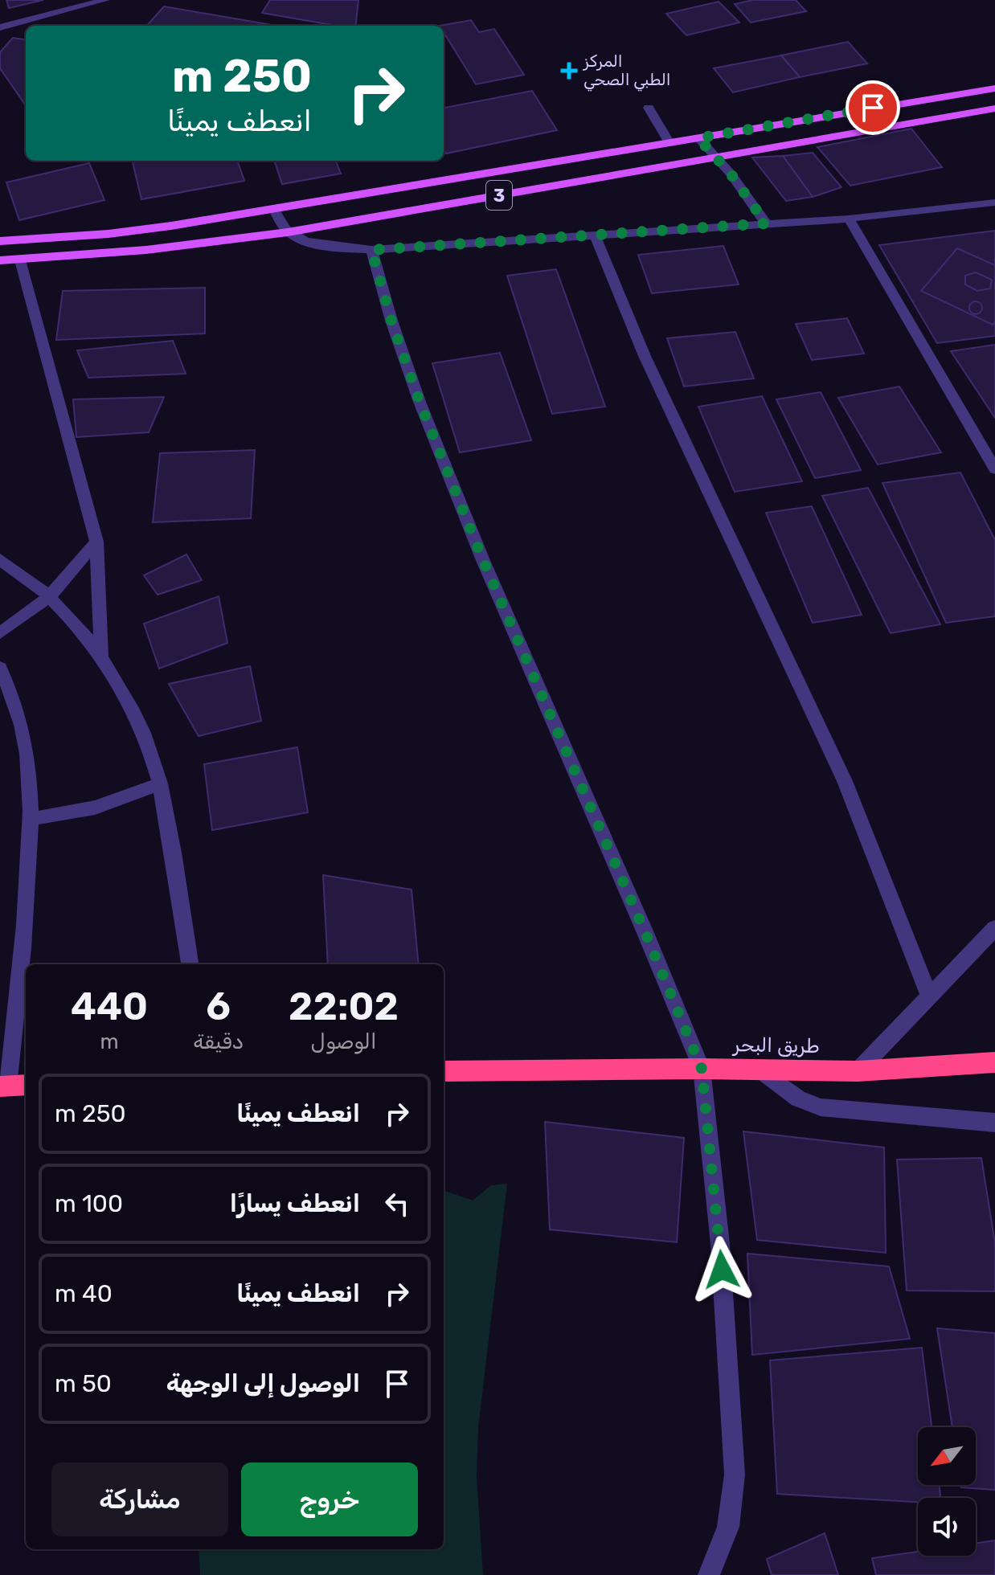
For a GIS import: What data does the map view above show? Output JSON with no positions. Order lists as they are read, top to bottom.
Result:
{
  "streets": {
    "highway": ["طريق البحر"],
    "main road": ["3"]
  },
  "places": {
    "health": ["المركز الطبي الصحي"]
  },
  "north": "bottom left",
  "page": {
    "turn": ["250 m", "انعطف يمينًا"],
    "eta": [
      "22:02",
      "الوصول",
      "6",
      "دقيقة",
      "440",
      "m"
    ],
    "list": [
      {
        "name": "انعطف يمينًا",
        "value": "250 m"
      },
      {
        "name": "انعطف يسارًا",
        "value": "100 m"
      },
      {
        "name": "انعطف يمينًا",
        "value": "40 m"
      },
      {
        "name": "الوصول إلى الوجهة",
        "value": "50 m"
      }
    ],
    "buttons": ["خروج", "مشاركة"]
  }
}
